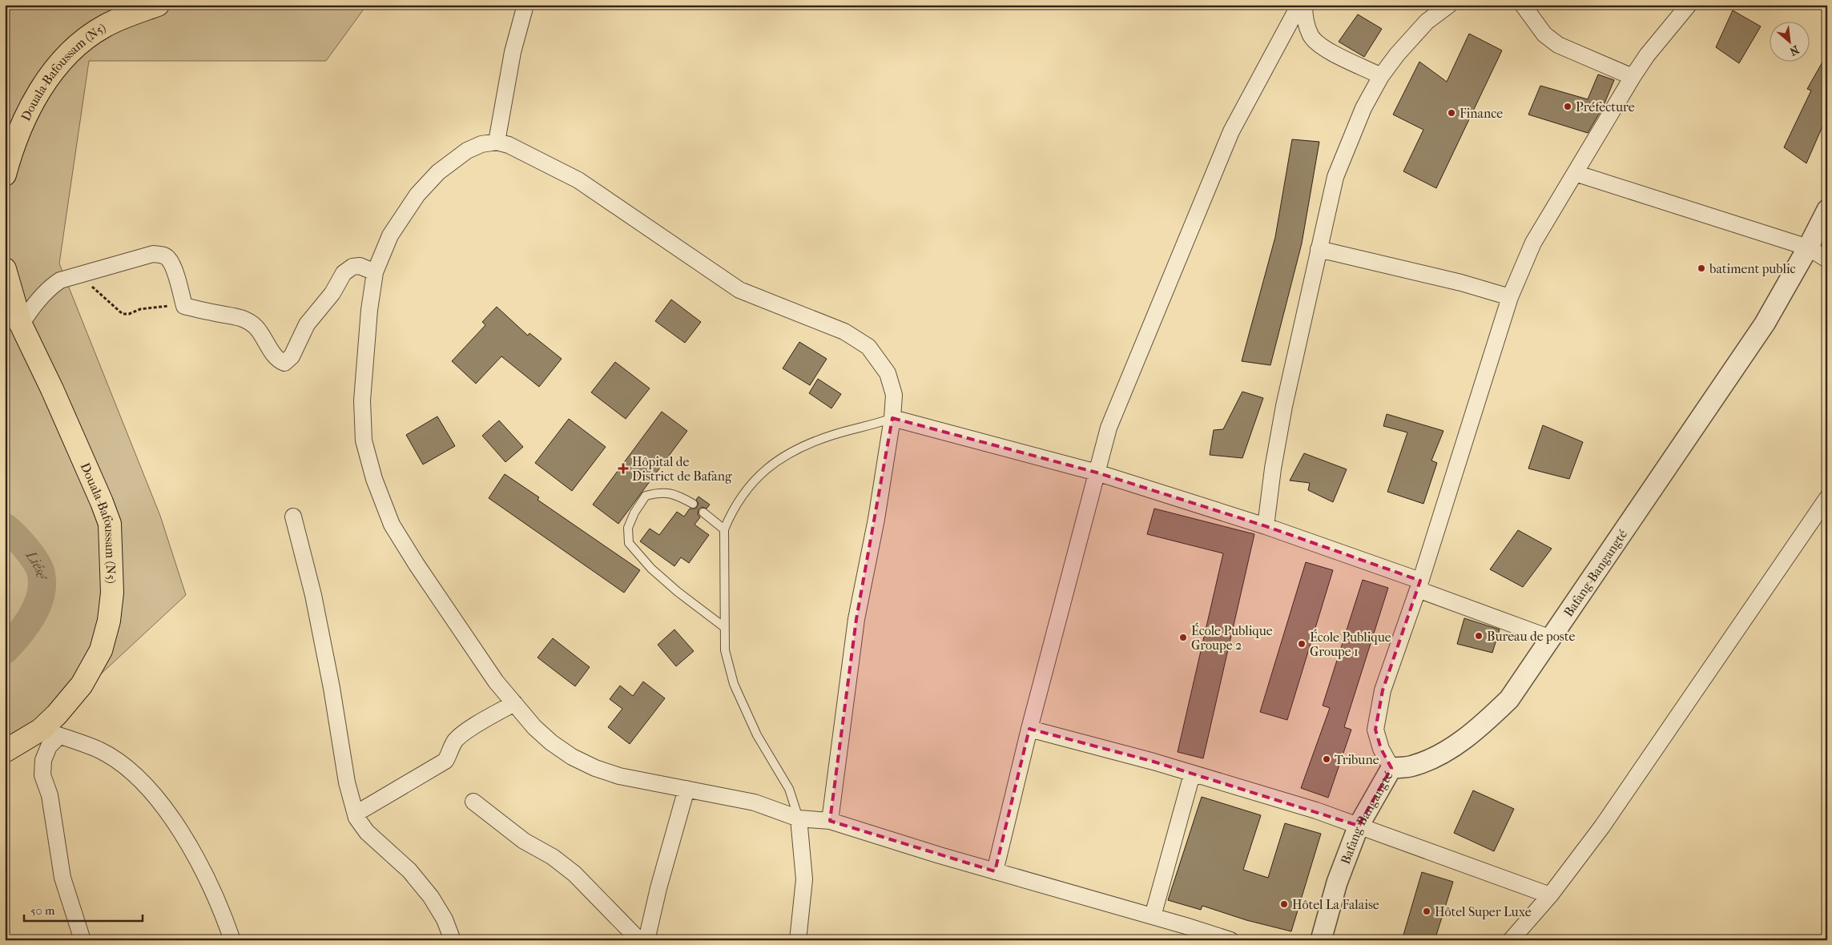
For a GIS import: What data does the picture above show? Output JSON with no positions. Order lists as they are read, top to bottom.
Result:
{
  "streets": {
    "highway": ["Douala-Bafoussam (N5)"],
    "street": ["Bafang-Bangangté"]
  },
  "water": ["Liésé"],
  "places": {
    "other": [
      "Préfecture",
      "Finance",
      "batiment public",
      "Bureau de poste",
      "École Publique Groupe 2",
      "École Publique Groupe 1",
      "Tribune",
      "Hôtel La Falaise",
      "Hôtel Super Luxe"
    ],
    "health": ["Hôpital de District de Bafang"]
  },
  "scale_bar": "50 m",
  "north": "bottom right"
}
